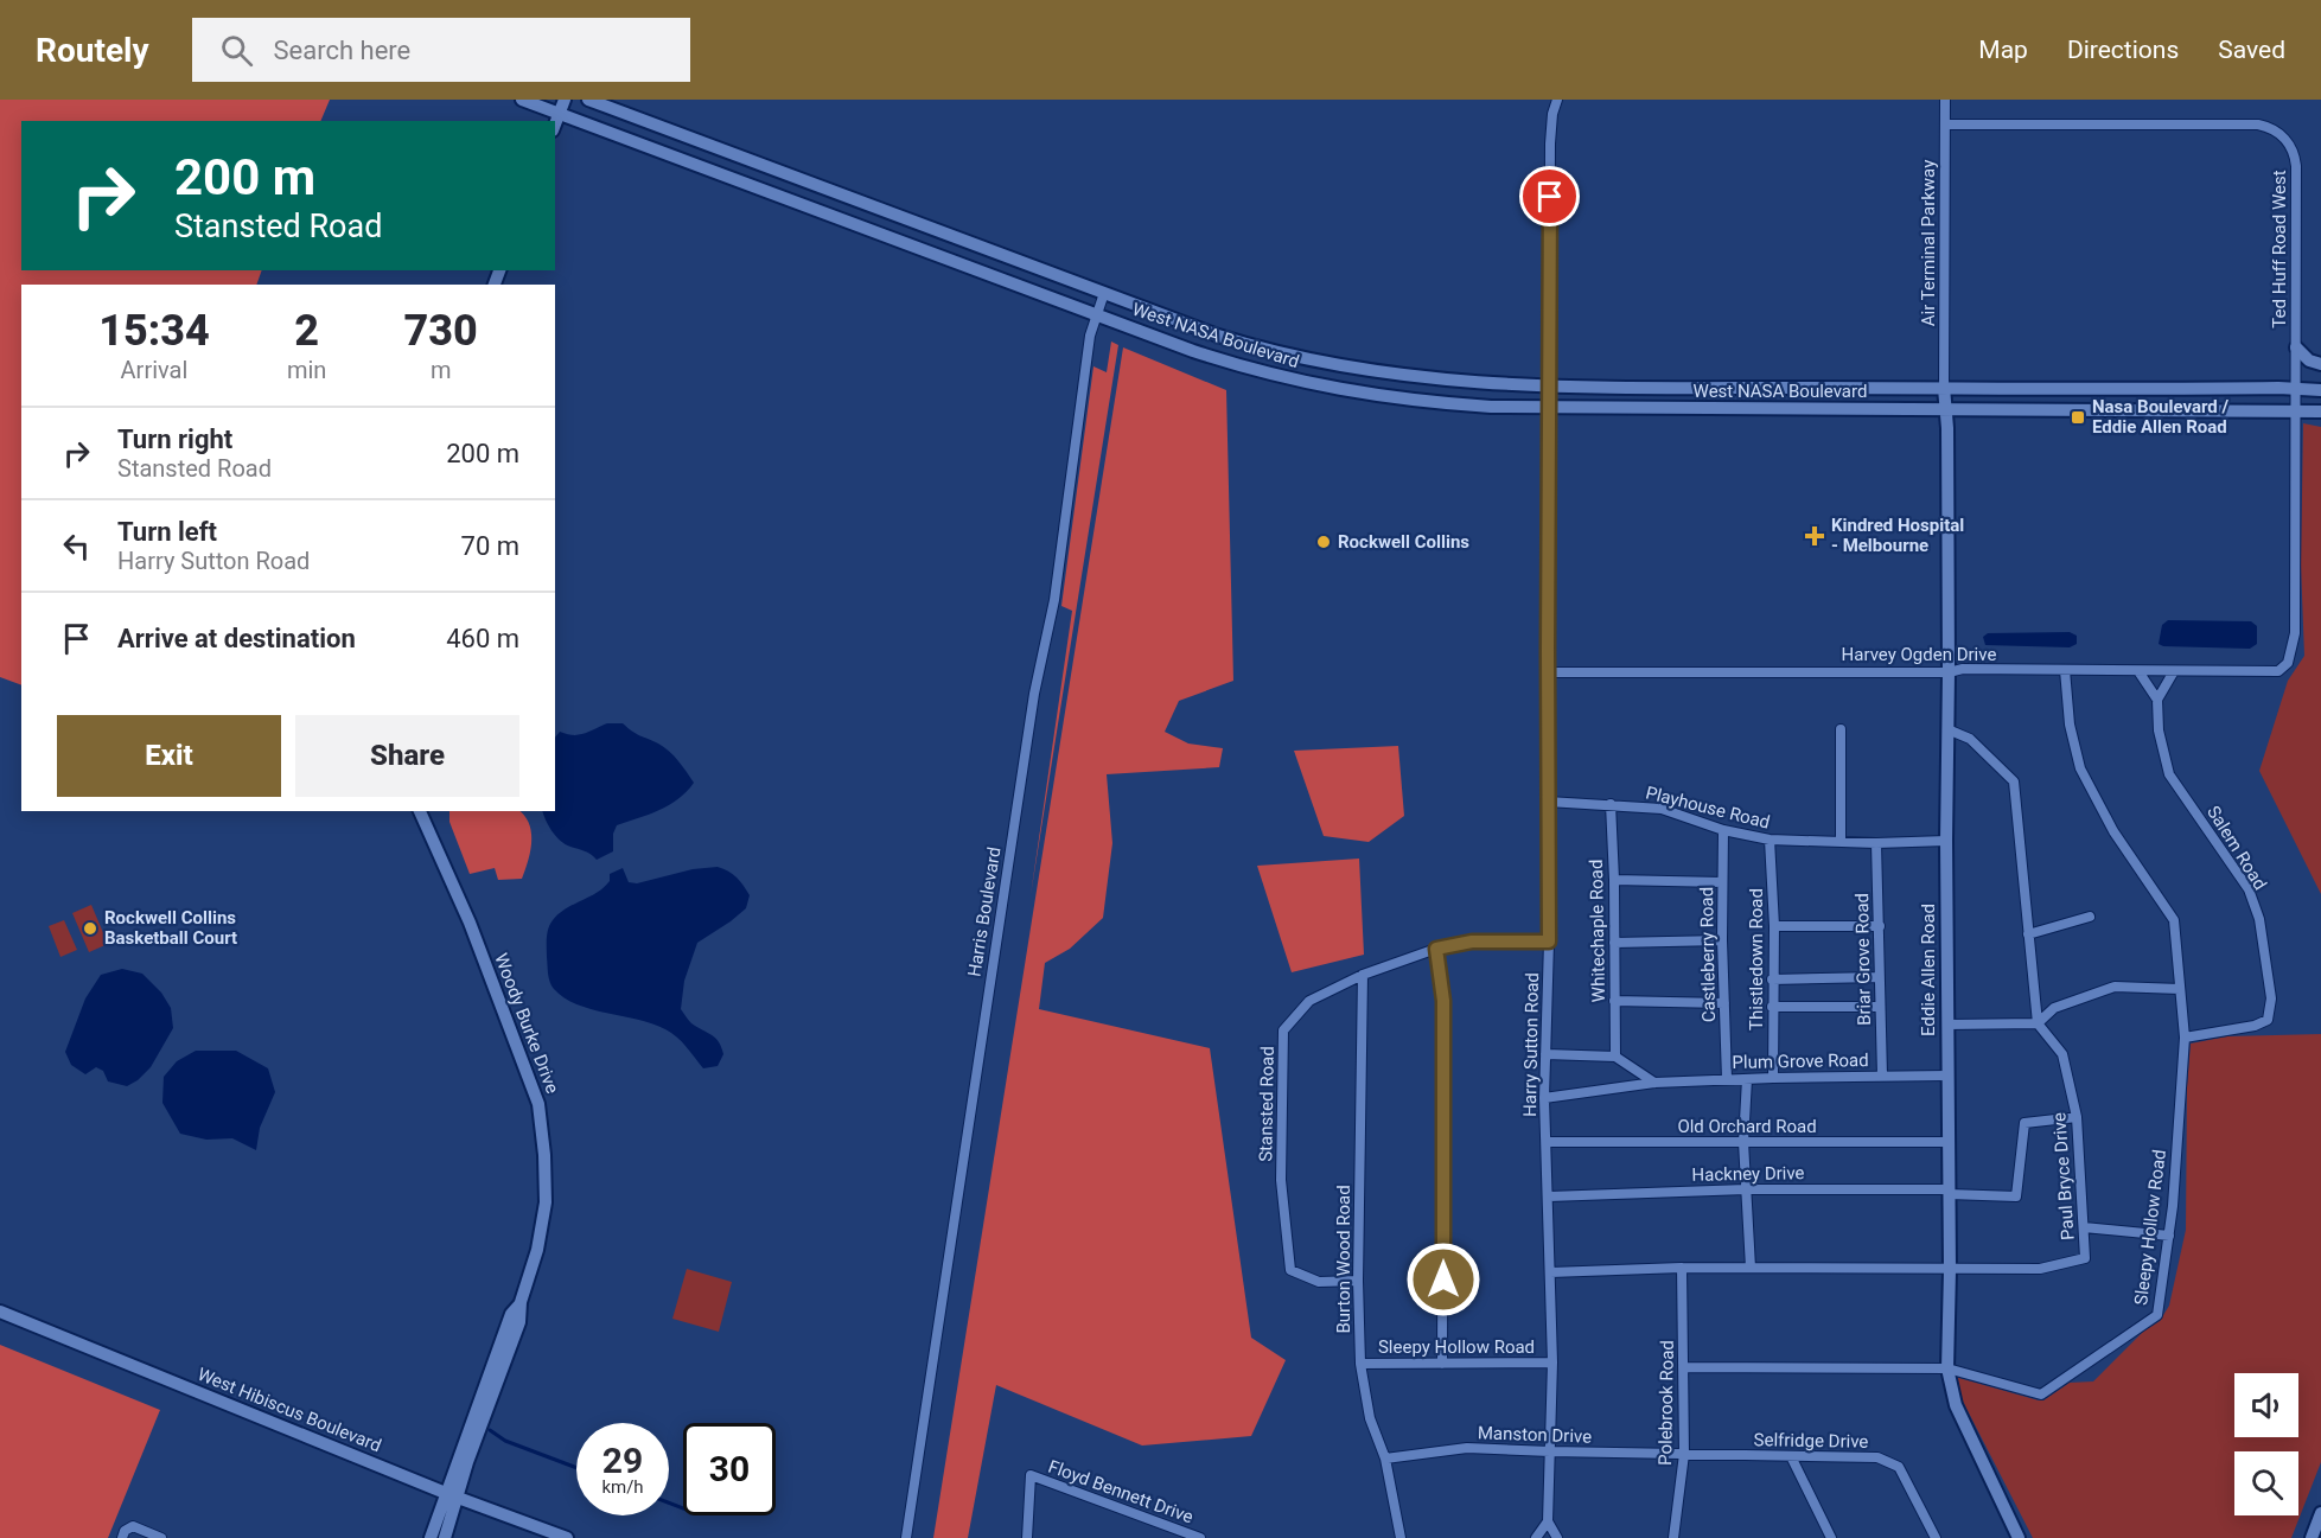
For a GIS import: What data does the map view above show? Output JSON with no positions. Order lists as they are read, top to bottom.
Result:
{
  "streets": {
    "main road": [
      "West NASA Boulevard",
      "Eddie Allen Road",
      "Woody Burke Drive",
      "West Hibiscus Boulevard"
    ],
    "street": [
      "Air Terminal Parkway",
      "Ted Huff Road West",
      "Harvey Ogden Drive",
      "Playhouse Road",
      "Salem Road",
      "Harris Boulevard",
      "Whitechaple Road",
      "Castleberry Road",
      "Thistledown Road",
      "Briar Grove Road",
      "Harry Sutton Road",
      "Plum Grove Road",
      "Stansted Road",
      "Old Orchard Road",
      "Hackney Drive",
      "Paul Bryce Drive",
      "Sleepy Hollow Road",
      "Burton Wood Road",
      "Polebrook Road",
      "Manston Drive",
      "Selfridge Drive",
      "Floyd Bennett Drive"
    ]
  },
  "crossings": [
    ["Air Terminal Parkway", "Ted Huff Road West"],
    ["Air Terminal Parkway", "West NASA Boulevard"],
    ["Air Terminal Parkway", "Eddie Allen Road"],
    ["Ted Huff Road West", "West NASA Boulevard"],
    ["Ted Huff Road West", "Harvey Ogden Drive"],
    ["West NASA Boulevard", "Harris Boulevard"],
    ["West NASA Boulevard", "Eddie Allen Road"],
    ["West NASA Boulevard", "Harry Sutton Road"],
    ["Harvey Ogden Drive", "Salem Road"],
    ["Harvey Ogden Drive", "Eddie Allen Road"],
    ["Harvey Ogden Drive", "Harry Sutton Road"],
    ["Harvey Ogden Drive", "Sleepy Hollow Road"],
    ["Playhouse Road", "Whitechaple Road"],
    ["Playhouse Road", "Castleberry Road"],
    ["Playhouse Road", "Thistledown Road"],
    ["Playhouse Road", "Briar Grove Road"],
    ["Playhouse Road", "Eddie Allen Road"],
    ["Playhouse Road", "Harry Sutton Road"],
    ["Salem Road", "Sleepy Hollow Road"],
    ["Castleberry Road", "Plum Grove Road"],
    ["Thistledown Road", "Plum Grove Road"],
    ["Briar Grove Road", "Plum Grove Road"],
    ["Eddie Allen Road", "Plum Grove Road"],
    ["Eddie Allen Road", "Old Orchard Road"],
    ["Eddie Allen Road", "Hackney Drive"],
    ["Eddie Allen Road", "Paul Bryce Drive"],
    ["Eddie Allen Road", "Sleepy Hollow Road"],
    ["Woody Burke Drive", "West Hibiscus Boulevard"],
    ["Harry Sutton Road", "Plum Grove Road"],
    ["Harry Sutton Road", "Stansted Road"],
    ["Harry Sutton Road", "Old Orchard Road"],
    ["Harry Sutton Road", "Hackney Drive"],
    ["Harry Sutton Road", "Paul Bryce Drive"],
    ["Harry Sutton Road", "Sleepy Hollow Road"],
    ["Harry Sutton Road", "Manston Drive"],
    ["Stansted Road", "Burton Wood Road"],
    ["Hackney Drive", "Paul Bryce Drive"],
    ["Paul Bryce Drive", "Polebrook Road"],
    ["Sleepy Hollow Road", "Burton Wood Road"],
    ["Sleepy Hollow Road", "Polebrook Road"],
    ["Burton Wood Road", "Manston Drive"],
    ["Polebrook Road", "Manston Drive"],
    ["Polebrook Road", "Selfridge Drive"],
    ["Manston Drive", "Selfridge Drive"]
  ],
  "places": {
    "transit": ["Nasa Boulevard / Eddie Allen Road"],
    "health": ["Kindred Hospital - Melbourne"],
    "other": ["Rockwell Collins", "Rockwell Collins Basketball Court"]
  },
  "page": {
    "header": "Routely",
    "search": "Search here",
    "nav": ["Map", "Directions", "Saved"],
    "turn": ["200 m", "Stansted Road"],
    "eta": [
      "15:34",
      "Arrival",
      "2",
      "min",
      "730",
      "m"
    ],
    "list": [
      {
        "name": "Turn right",
        "note": "Stansted Road",
        "value": "200 m"
      },
      {
        "name": "Turn left",
        "note": "Harry Sutton Road",
        "value": "70 m"
      },
      {
        "name": "Arrive at destination",
        "value": "460 m"
      }
    ],
    "buttons": ["Exit", "Share"],
    "speed": "29 km/h",
    "limit": "30"
  }
}
